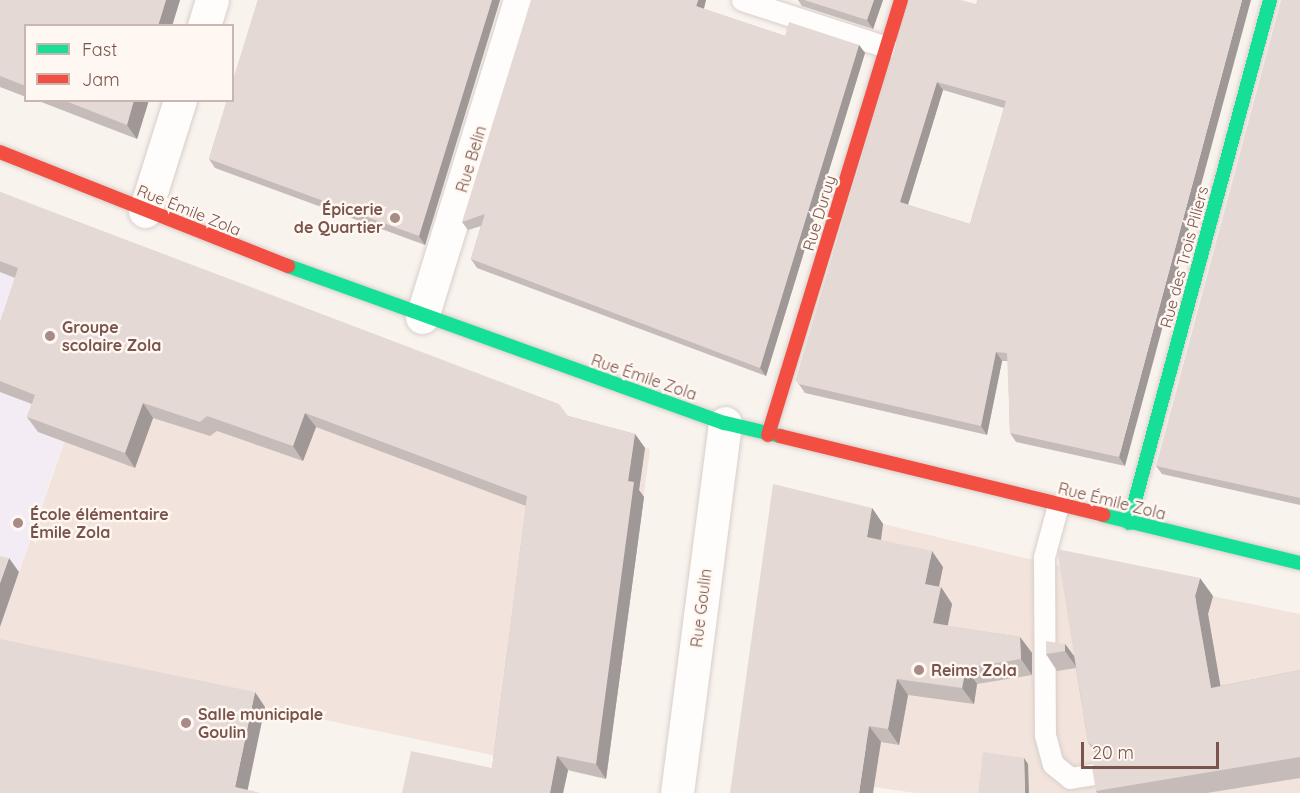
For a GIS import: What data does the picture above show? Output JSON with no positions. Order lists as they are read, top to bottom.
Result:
{
  "streets": {
    "main road": ["Rue Émile Zola", "Rue Duruy", "Rue des Trois Piliers"],
    "street": ["Rue Belin", "Rue Goulin"]
  },
  "crossings": [
    ["Rue Belin", "Rue Émile Zola"],
    ["Rue Émile Zola", "Rue Duruy"],
    ["Rue Émile Zola", "Rue des Trois Piliers"],
    ["Rue Émile Zola", "Rue Goulin"]
  ],
  "places": [
    "Épicerie de Quartier",
    "Groupe scolaire Zola",
    "École élémentaire Émile Zola",
    "Reims Zola",
    "Salle municipale Goulin"
  ],
  "legend": ["Fast", "Jam"],
  "scale_bar": "20 m"
}
